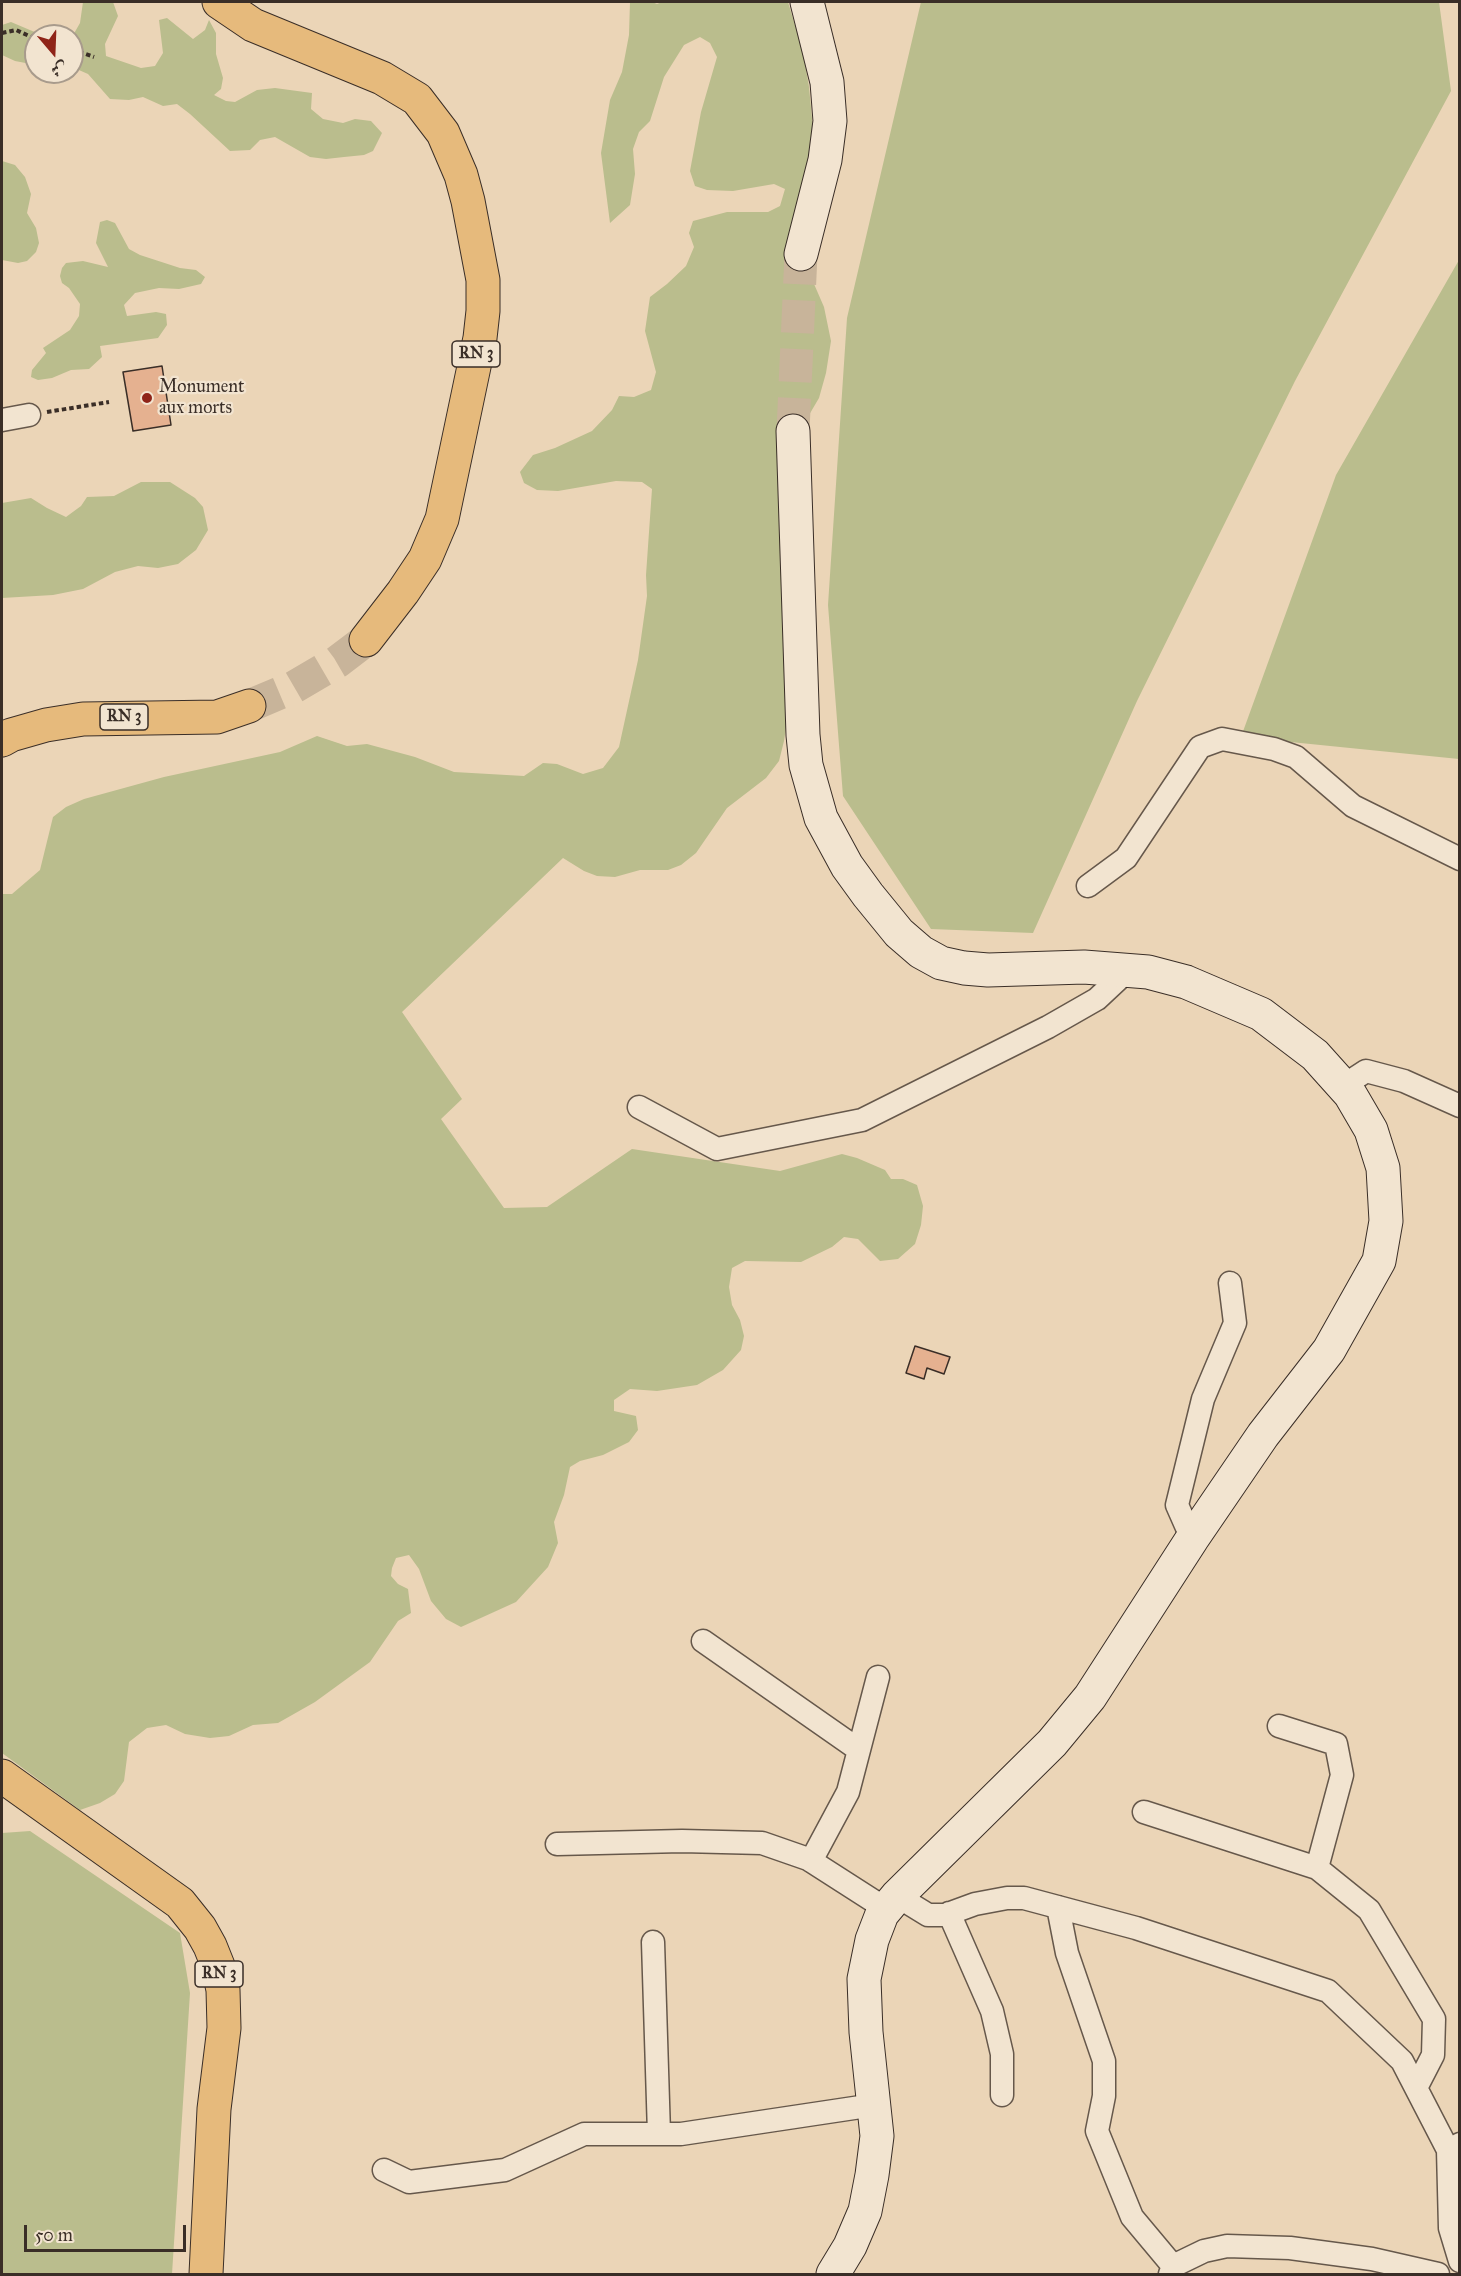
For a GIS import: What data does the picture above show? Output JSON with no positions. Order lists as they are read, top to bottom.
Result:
{
  "streets": {
    "main road": ["RN 3"]
  },
  "places": ["Monument aux morts"],
  "scale_bar": "50 m",
  "north": "bottom"
}
